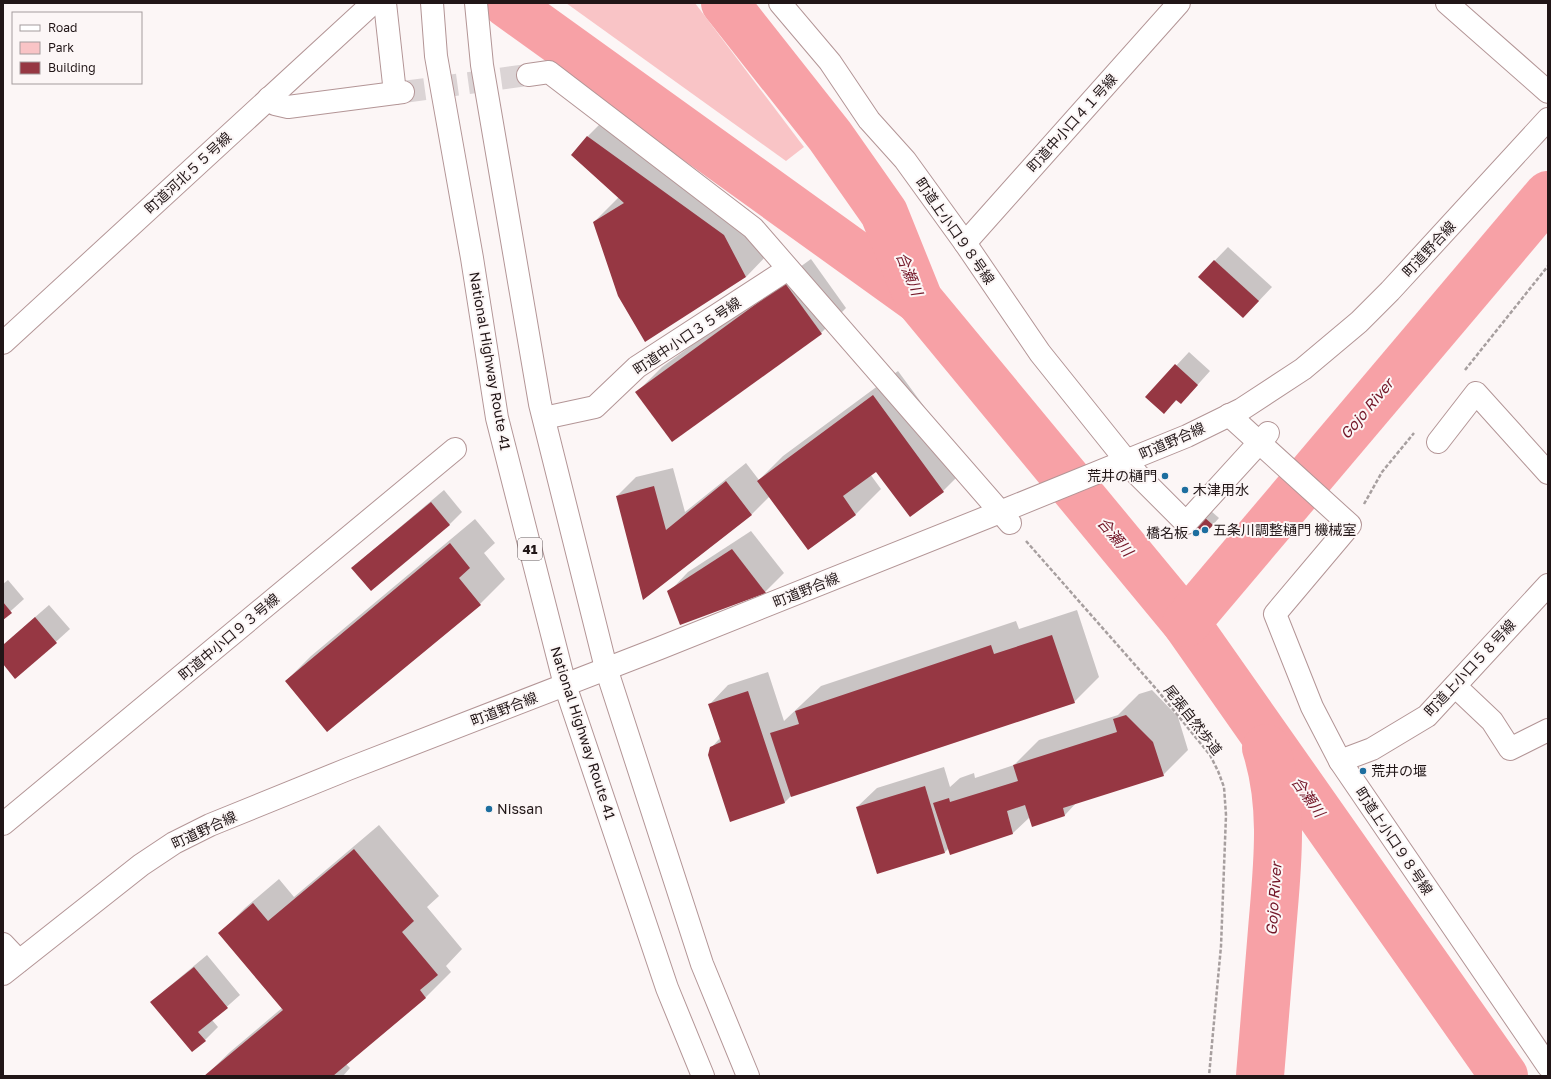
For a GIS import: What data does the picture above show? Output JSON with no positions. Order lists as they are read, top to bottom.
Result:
{
  "streets": {
    "main road": [
      "町道中小口４１号線",
      "町道河北５５号線",
      "町道上小口９８号線",
      "町道野合線",
      "町道中小口３５号線",
      "National Highway Route 41",
      "41",
      "町道中小口９３号線",
      "町道上小口５８号線"
    ],
    "path": ["尾張自然歩道"]
  },
  "crossings": [
    ["町道中小口４１号線", "町道上小口９８号線"],
    ["町道上小口９８号線", "町道野合線"],
    ["町道上小口９８号線", "町道上小口５８号線"],
    ["町道野合線", "National Highway Route 41"],
    ["町道野合線", "尾張自然歩道"]
  ],
  "water": ["合瀬川", "Gojo River"],
  "places": [
    "荒井の樋門",
    "木津用水",
    "五条川調整樋門 機械室",
    "橋名板",
    "荒井の堰",
    "Nissan"
  ],
  "legend": ["Road", "Park", "Building"]
}
